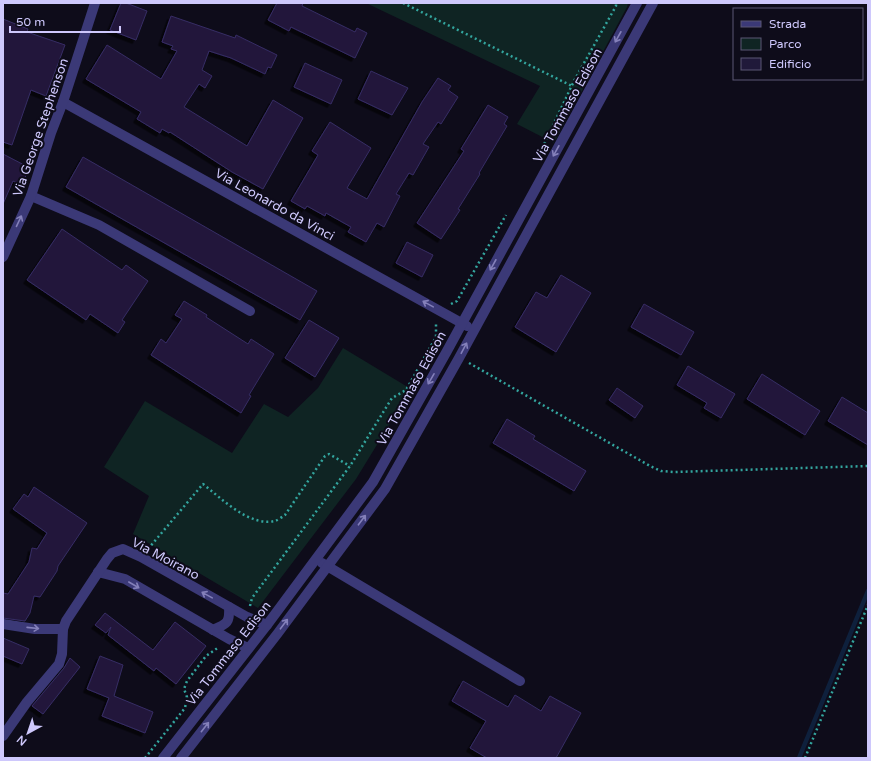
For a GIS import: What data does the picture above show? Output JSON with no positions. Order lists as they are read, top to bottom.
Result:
{
  "streets": {
    "street": [
      "Via Tommaso Edison",
      "Via George Stephenson",
      "Via Leonardo da Vinci",
      "Via Moirano"
    ]
  },
  "crossings": [
    ["Via Tommaso Edison", "Via Leonardo da Vinci"],
    ["Via Tommaso Edison", "Via Moirano"],
    ["Via George Stephenson", "Via Leonardo da Vinci"]
  ],
  "one_way": ["Via Leonardo da Vinci"],
  "legend": ["Strada", "Parco", "Edificio"],
  "scale_bar": "50 m",
  "north": "bottom left"
}
